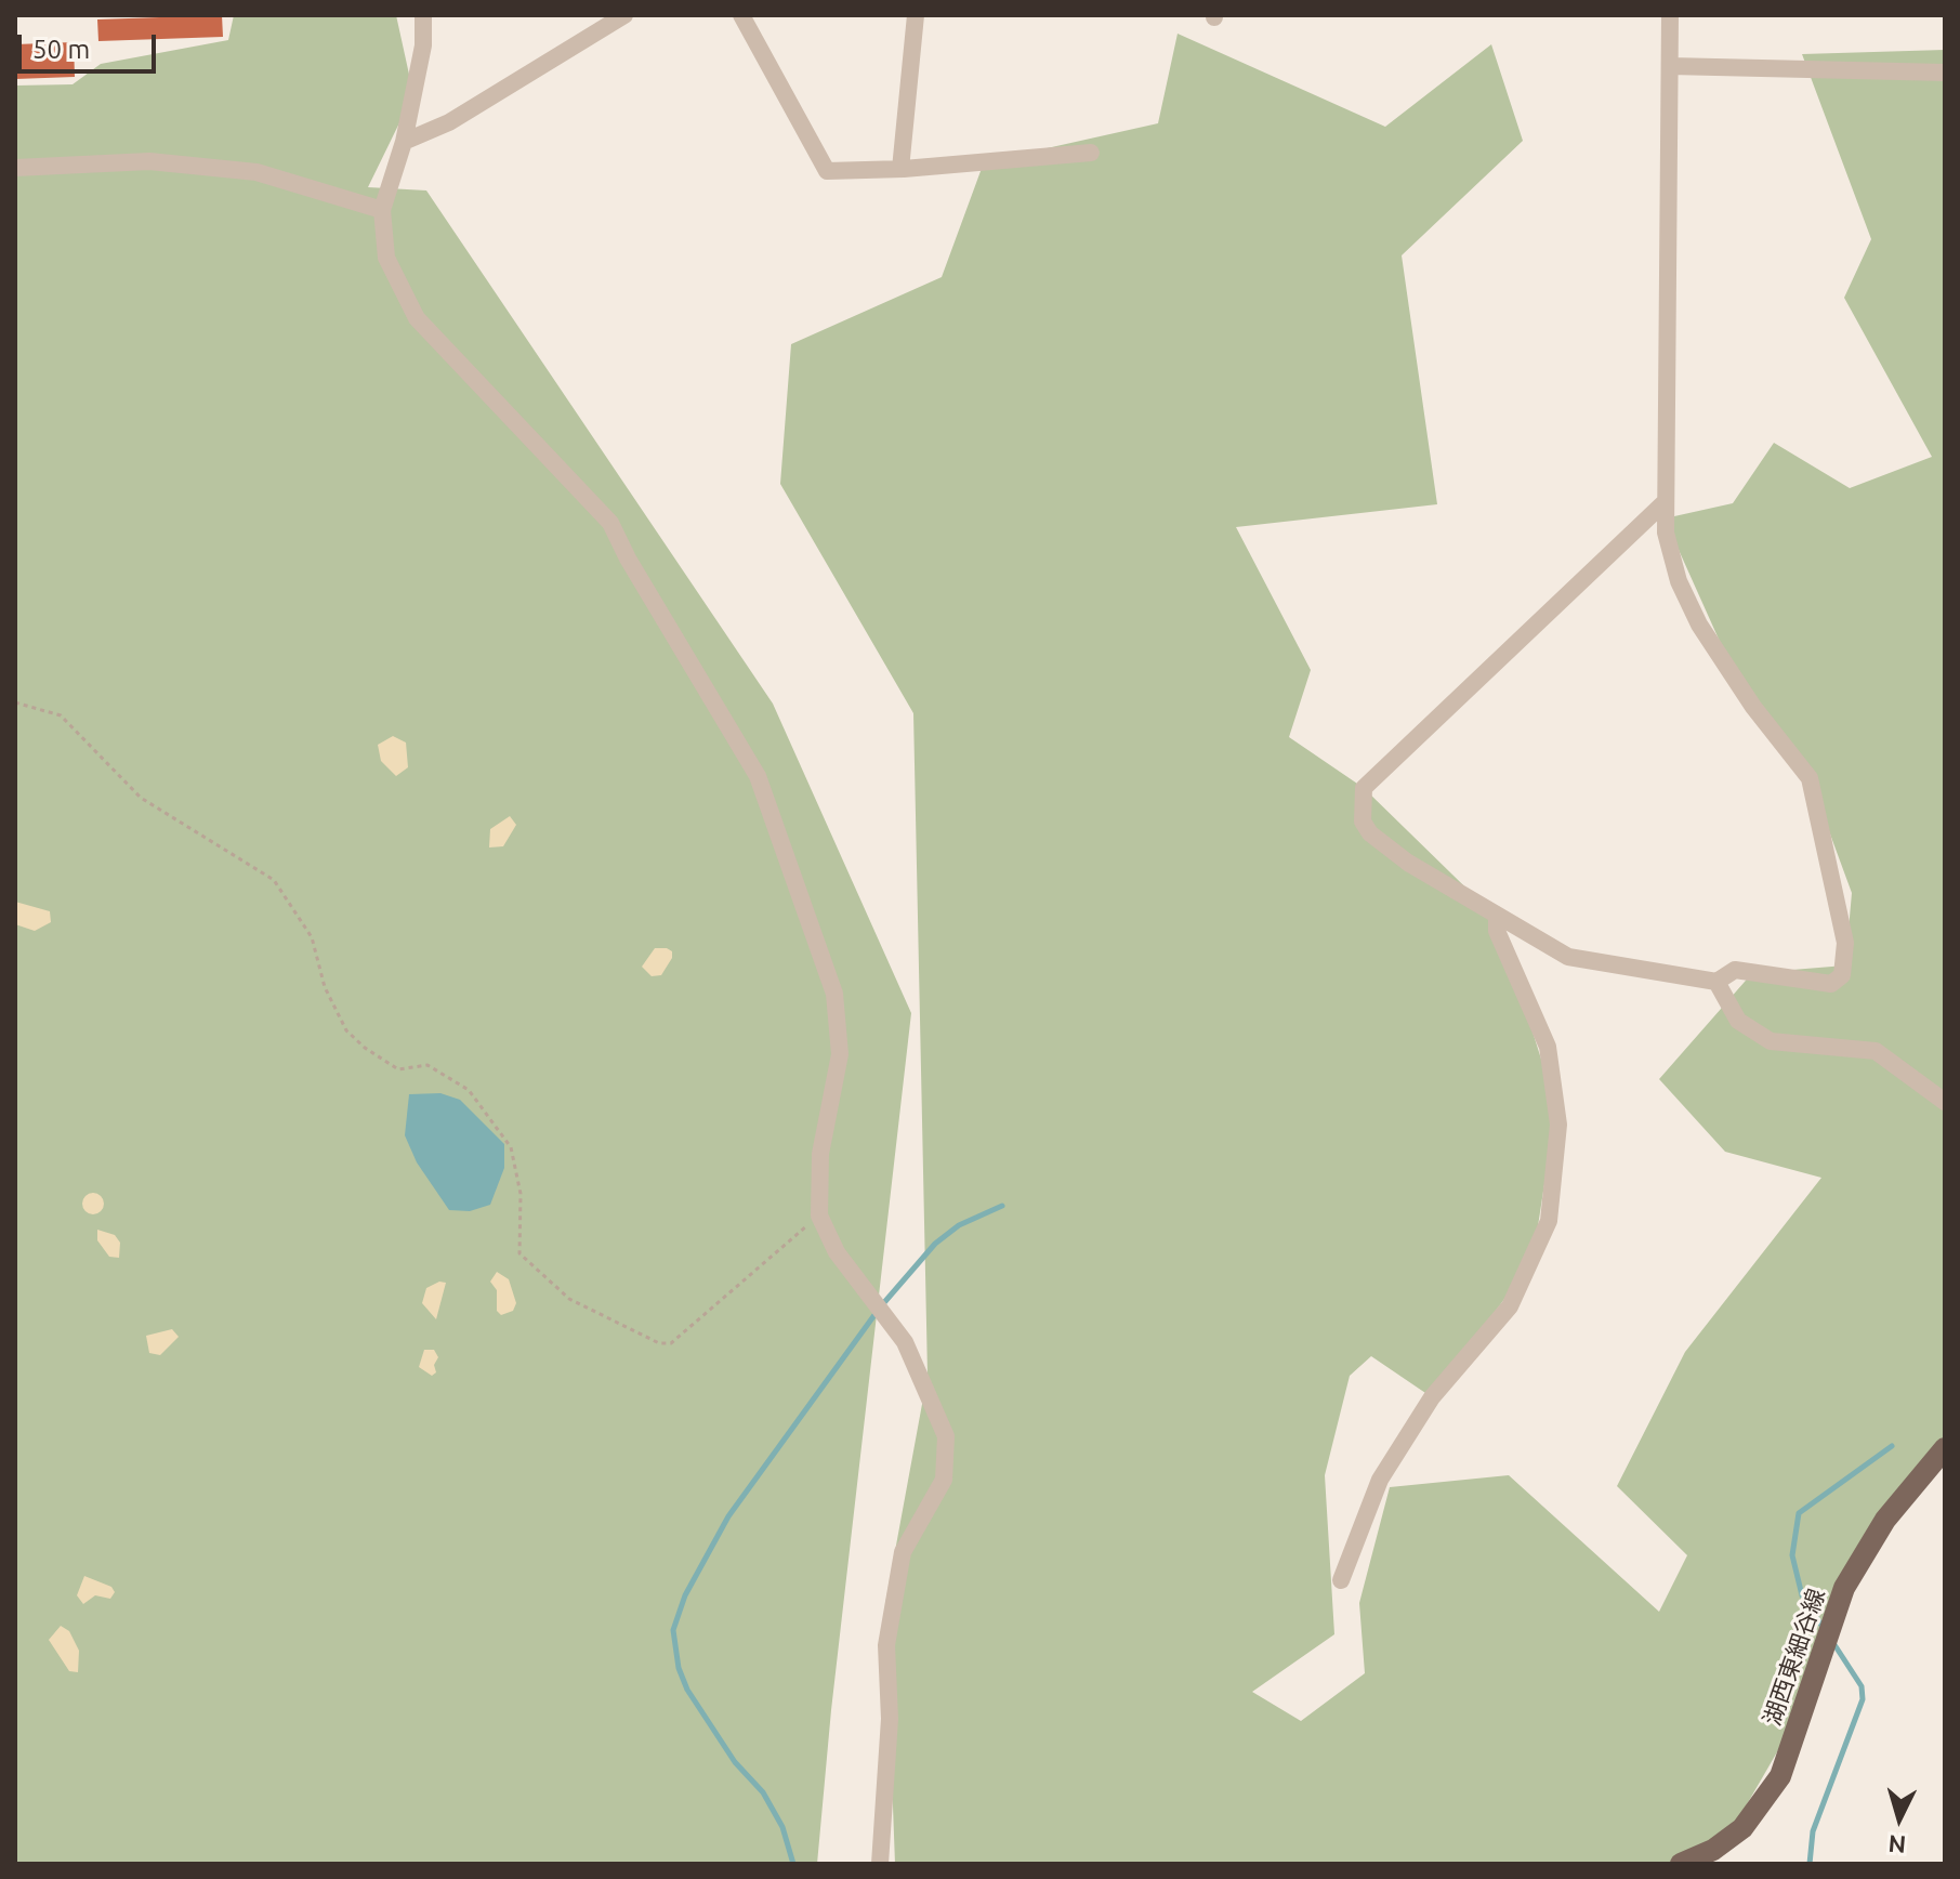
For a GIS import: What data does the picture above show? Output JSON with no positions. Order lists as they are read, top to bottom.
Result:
{
  "streets": {
    "main road": ["湖西東細谷線"]
  },
  "scale_bar": "50 m",
  "north": "bottom"
}
